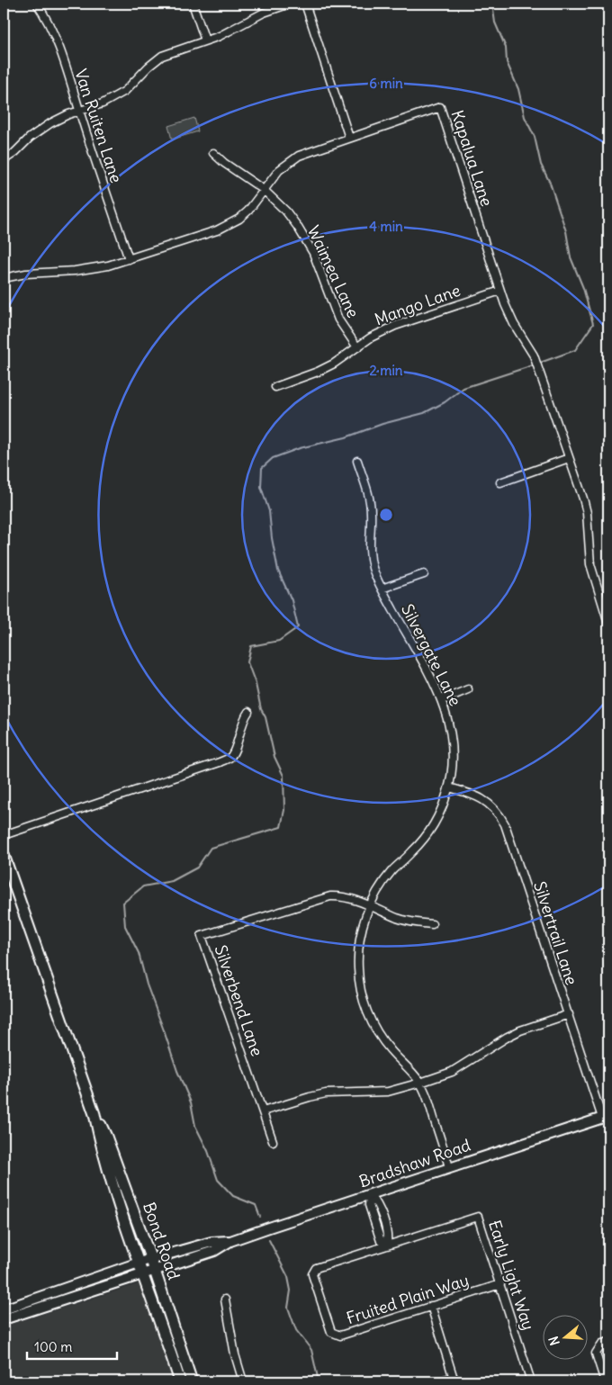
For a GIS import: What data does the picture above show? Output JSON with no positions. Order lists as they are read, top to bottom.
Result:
{
  "streets": {
    "main road": ["Bradshaw Road", "Bond Road"],
    "street": [
      "Van Ruiten Lane",
      "Kapalua Lane",
      "Waimea Lane",
      "Mango Lane",
      "Silvergate Lane",
      "Silvertrail Lane",
      "Silverbend Lane",
      "Early Light Way",
      "Fruited Plain Way"
    ]
  },
  "crossings": [
    ["Van Ruiten Lane", "Kapalua Lane"],
    ["Kapalua Lane", "Waimea Lane"],
    ["Kapalua Lane", "Mango Lane"],
    ["Waimea Lane", "Mango Lane"],
    ["Silvergate Lane", "Silvertrail Lane"],
    ["Silvergate Lane", "Silverbend Lane"],
    ["Silvergate Lane", "Bradshaw Road"],
    ["Silvertrail Lane", "Bradshaw Road"],
    ["Bradshaw Road", "Bond Road"],
    ["Early Light Way", "Fruited Plain Way"]
  ],
  "scale_bar": "100 m",
  "north": "left",
  "rings": ["6 min", "4 min", "2 min"]
}
